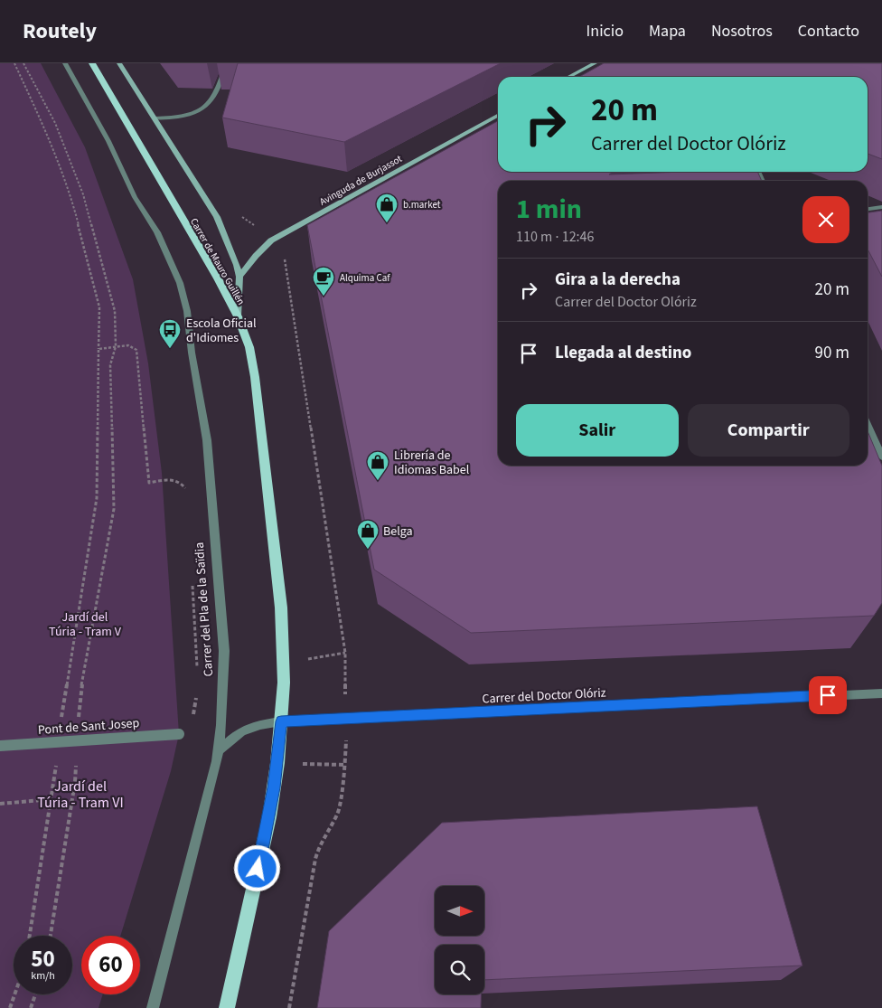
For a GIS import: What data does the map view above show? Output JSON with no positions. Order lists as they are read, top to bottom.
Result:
{
  "streets": {
    "main road": ["Avinguda de Burjassot", "Carrer de Mauro Guillén"],
    "street": ["Carrer del Pla de la Saïdia", "Carrer del Doctor Olóriz", "Pont de Sant Josep"]
  },
  "crossings": [
    ["Avinguda de Burjassot", "Carrer de Mauro Guillén"],
    ["Carrer del Pla de la Saïdia", "Carrer del Doctor Olóriz"]
  ],
  "parks": ["Jardí del Túria - Tram V", "Jardí del Túria - Tram VI"],
  "places": {
    "shop": ["b.market", "Librería de Idiomas Babel", "Belga"],
    "cafe": ["Alquima Caf"],
    "bus stop": ["Escola Oficial d'Idiomes"]
  },
  "north": "right",
  "page": {
    "header": "Routely",
    "nav": [
      "Inicio",
      "Mapa",
      "Nosotros",
      "Contacto"
    ],
    "turn": ["20 m", "Carrer del Doctor Olóriz"],
    "heading": ["1 min", "110 m · 12:46"],
    "list": [
      {
        "name": "Gira a la derecha",
        "note": "Carrer del Doctor Olóriz",
        "value": "20 m"
      },
      {
        "name": "Llegada al destino",
        "value": "90 m"
      }
    ],
    "buttons": ["Salir", "Compartir"],
    "speed": "50 km/h",
    "limit": "60"
  }
}
